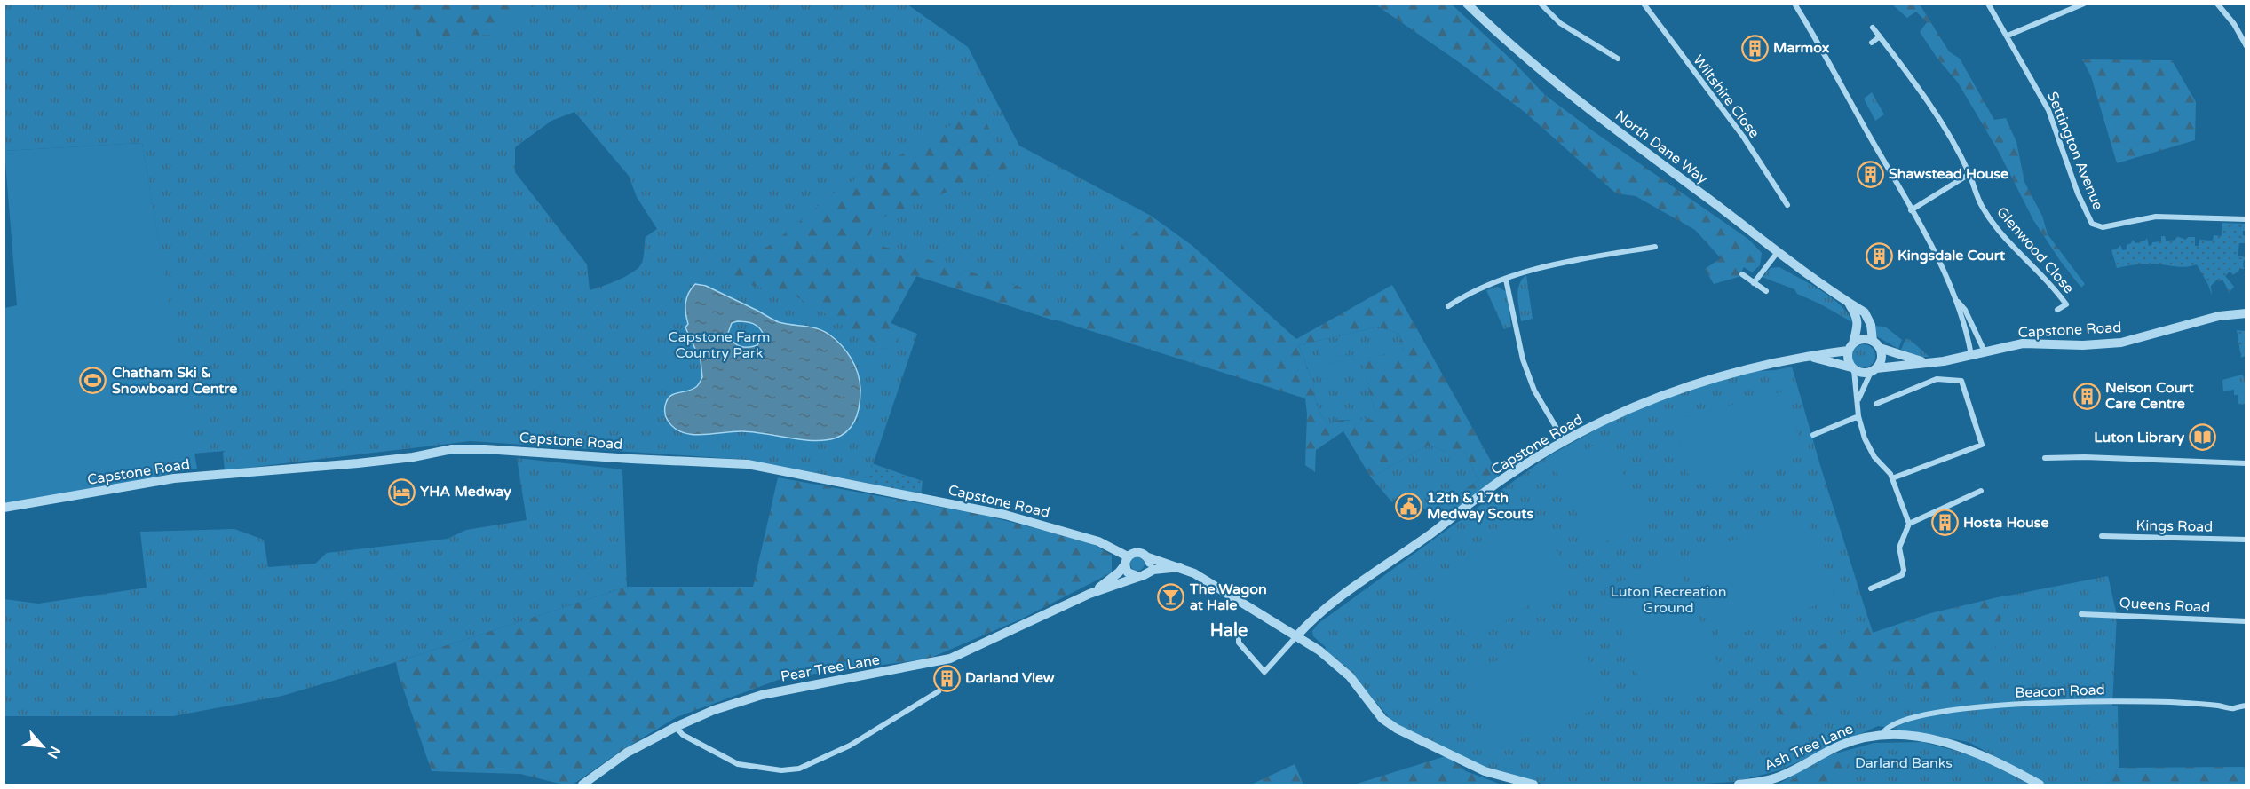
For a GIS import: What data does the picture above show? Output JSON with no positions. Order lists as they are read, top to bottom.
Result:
{
  "streets": {
    "street": [
      "Wiltshire Close",
      "North Dane Way",
      "Settington Avenue",
      "Glenwood Close",
      "Capstone Road",
      "Kings Road",
      "Queens Road",
      "Pear Tree Lane",
      "Beacon Road",
      "Ash Tree Lane"
    ]
  },
  "crossings": [
    ["North Dane Way", "Capstone Road"],
    ["Capstone Road", "Pear Tree Lane"],
    ["Beacon Road", "Ash Tree Lane"]
  ],
  "districts": ["Hale"],
  "parks": ["Capstone Farm Country Park", "Luton Recreation Ground", "Darland Banks"],
  "places": {
    "building": [
      "Marmox",
      "Shawstead House",
      "Kingsdale Court",
      "Nelson Court Care Centre",
      "Hosta House",
      "Darland View"
    ],
    "sports": ["Chatham Ski & Snowboard Centre"],
    "library": ["Luton Library"],
    "hotel": ["YHA Medway"],
    "public building": ["12th & 17th Medway Scouts"],
    "bar": ["The Wagon at Hale"]
  },
  "north": "bottom right"
}
